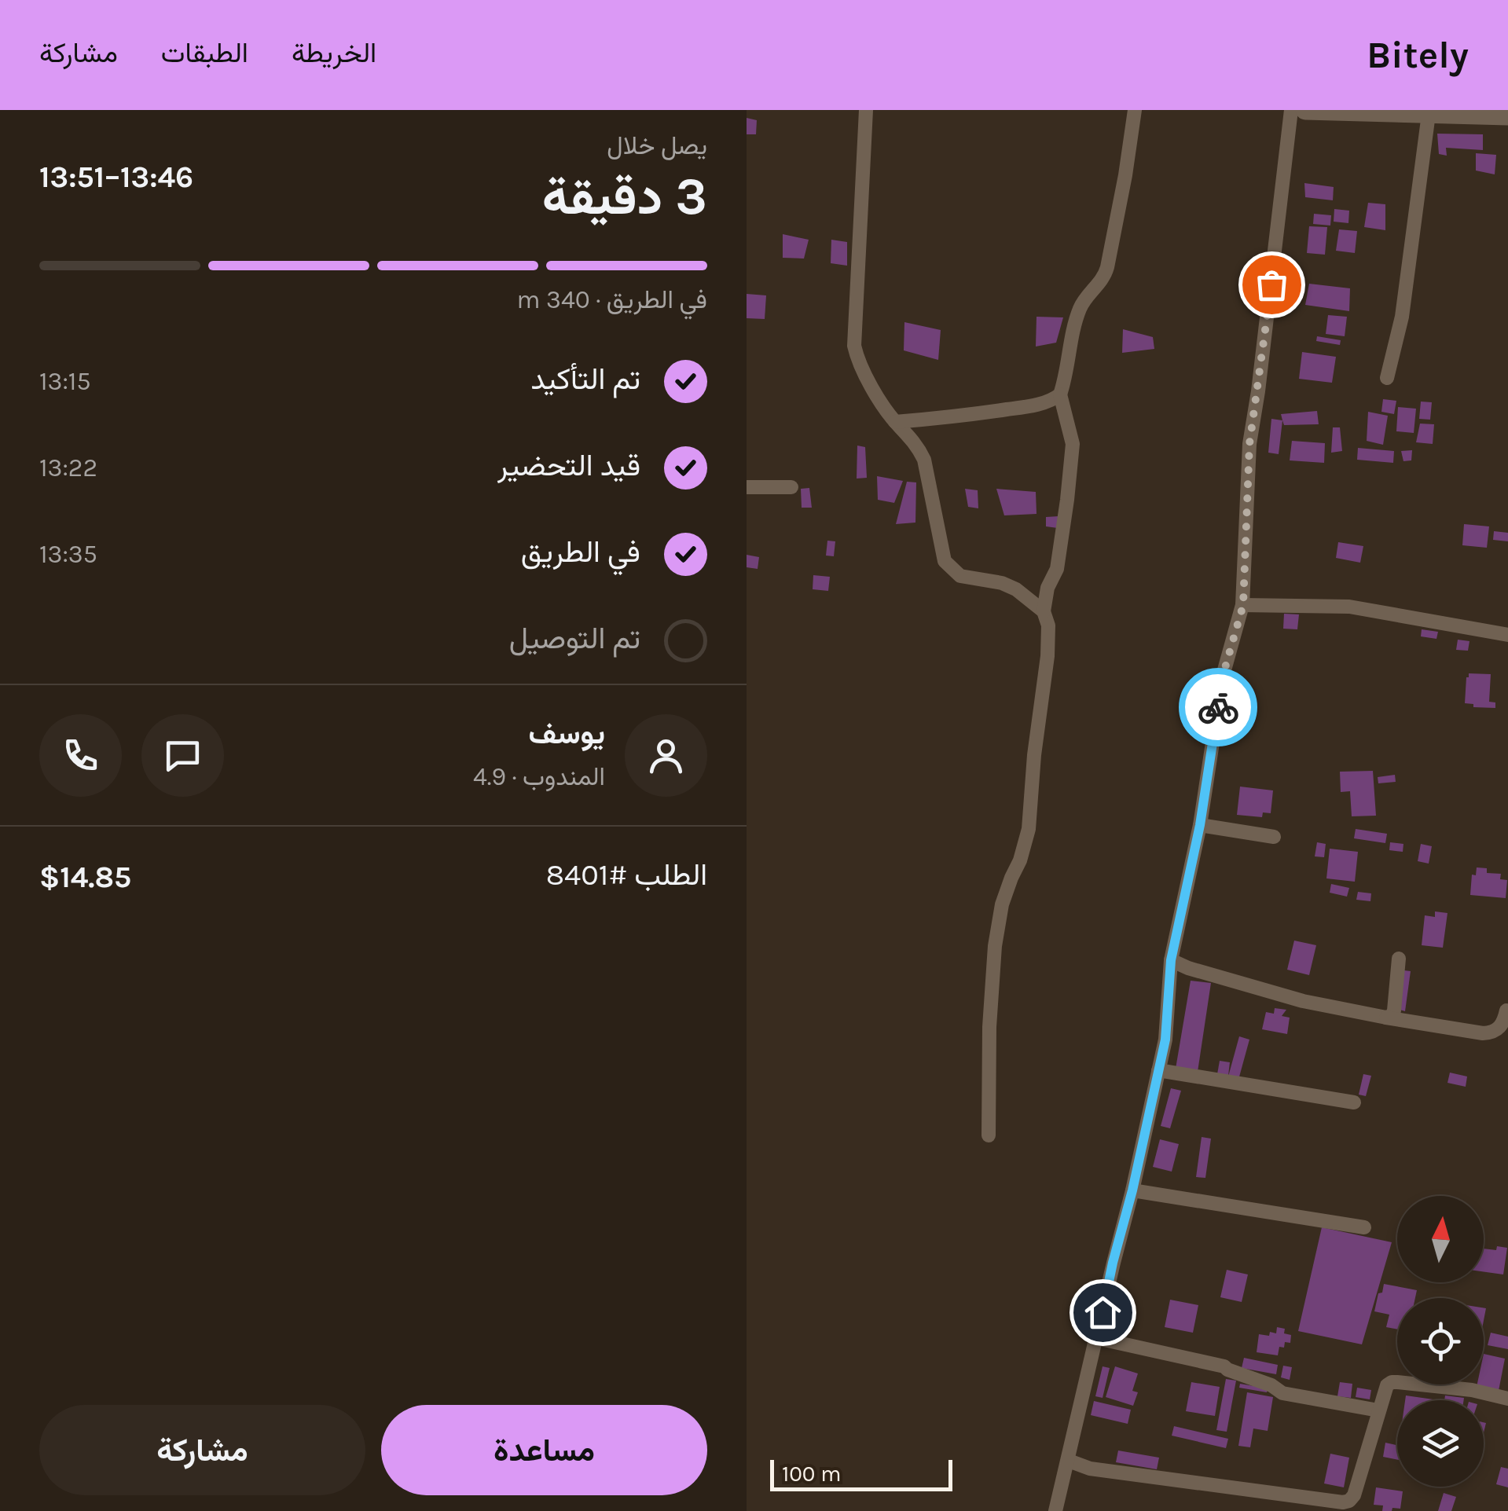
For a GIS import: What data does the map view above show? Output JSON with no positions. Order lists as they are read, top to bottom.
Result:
{
  "scale_bar": "100 m",
  "north": "top",
  "page": {
    "header": "Bitely",
    "nav": ["الخريطة", "الطبقات", "مشاركة"],
    "heading": ["3 دقيقة", "يصل خلال", "13:46–13:51"],
    "panel": [
      "يوسف",
      "المندوب · 4.9",
      "الطلب #8401",
      "$14.85"
    ],
    "bar": "في الطريق · 340 m",
    "list": [
      ["تم التأكيد", "13:15"],
      ["قيد التحضير", "13:22"],
      ["في الطريق", "13:35"],
      "تم التوصيل"
    ],
    "buttons": ["مساعدة", "مشاركة"],
    "scale": "100 m"
  }
}
